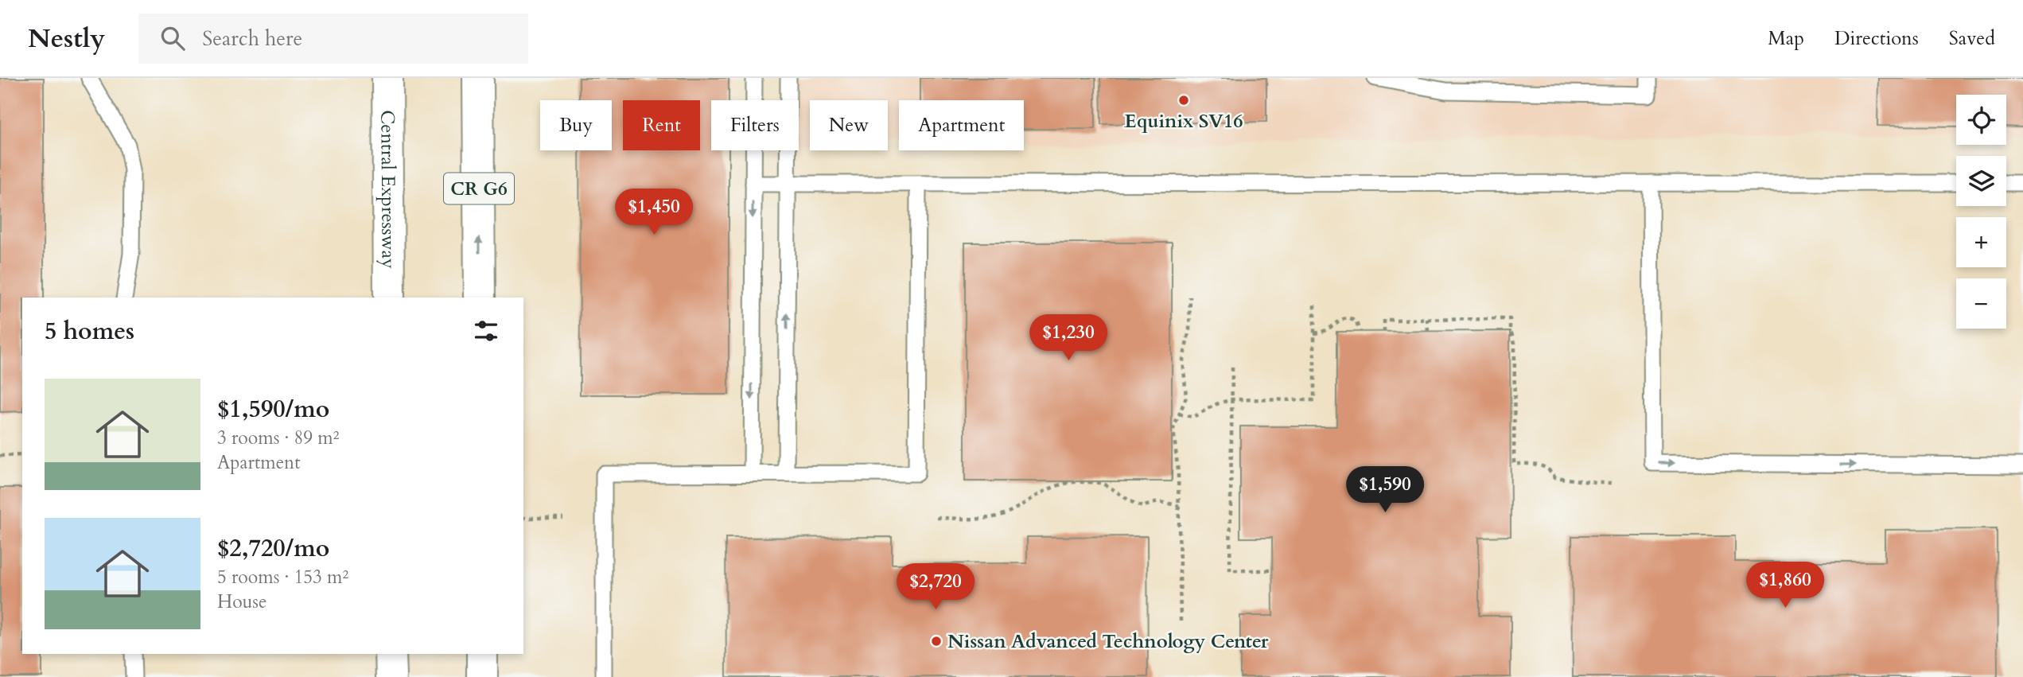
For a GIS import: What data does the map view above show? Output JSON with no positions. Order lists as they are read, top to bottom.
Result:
{
  "streets": {
    "highway": ["Central Expressway", "CR G6"]
  },
  "places": ["Equinix SV16", "Nissan Advanced Technology Center"],
  "page": {
    "header": "Nestly",
    "search": "Search here",
    "nav": ["Map", "Directions", "Saved"],
    "map_buttons": ["+", "−"],
    "chip": [
      "Buy",
      "Rent",
      "Filters",
      "New",
      "Apartment"
    ],
    "price": [
      "$1,450",
      "$1,230",
      "$1,590",
      "$1,860",
      "$2,720"
    ],
    "heading": "5 homes",
    "list": [
      {
        "name": "$1,590/mo",
        "note": "3 rooms · 89 m² · Apartment"
      },
      {
        "name": "$2,720/mo",
        "note": "5 rooms · 153 m² · House"
      }
    ]
  }
}
